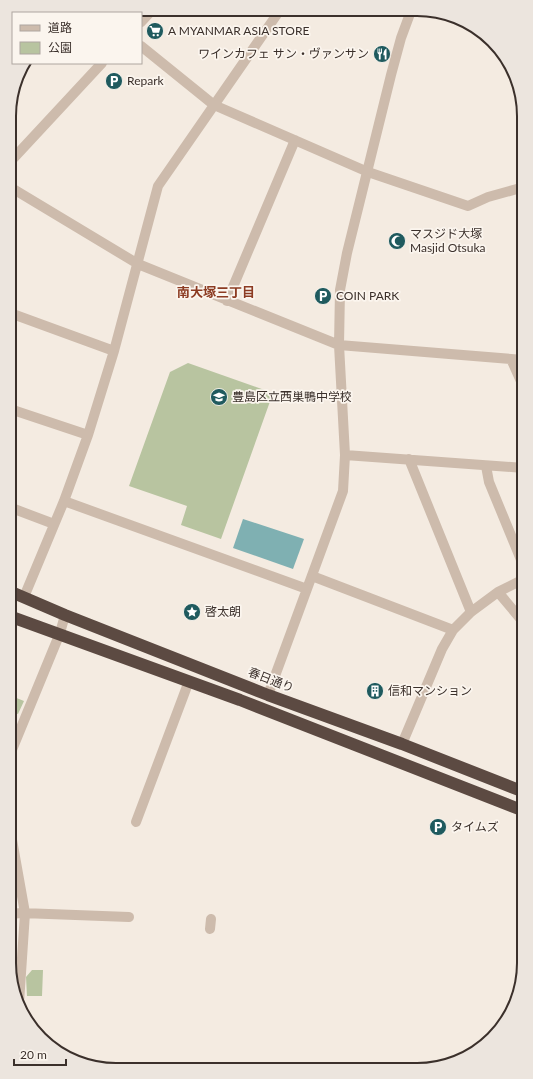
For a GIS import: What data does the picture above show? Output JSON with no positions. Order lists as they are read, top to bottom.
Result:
{
  "streets": {
    "highway": ["春日通り"]
  },
  "districts": ["南大塚三丁目"],
  "places": {
    "supermarket": ["A MYANMAR ASIA STORE"],
    "restaurant": ["ワインカフェ サン・ヴァンサン"],
    "parking": ["Repark", "COIN PARK", "タイムズ"],
    "mosque": ["マスジド大塚 Masjid Otsuka"],
    "school or university": ["豊島区立西巣鴨中学校"],
    "place": ["啓太朗"],
    "building": ["信和マンション"]
  },
  "legend": ["道路", "公園"],
  "scale_bar": "20 m"
}
